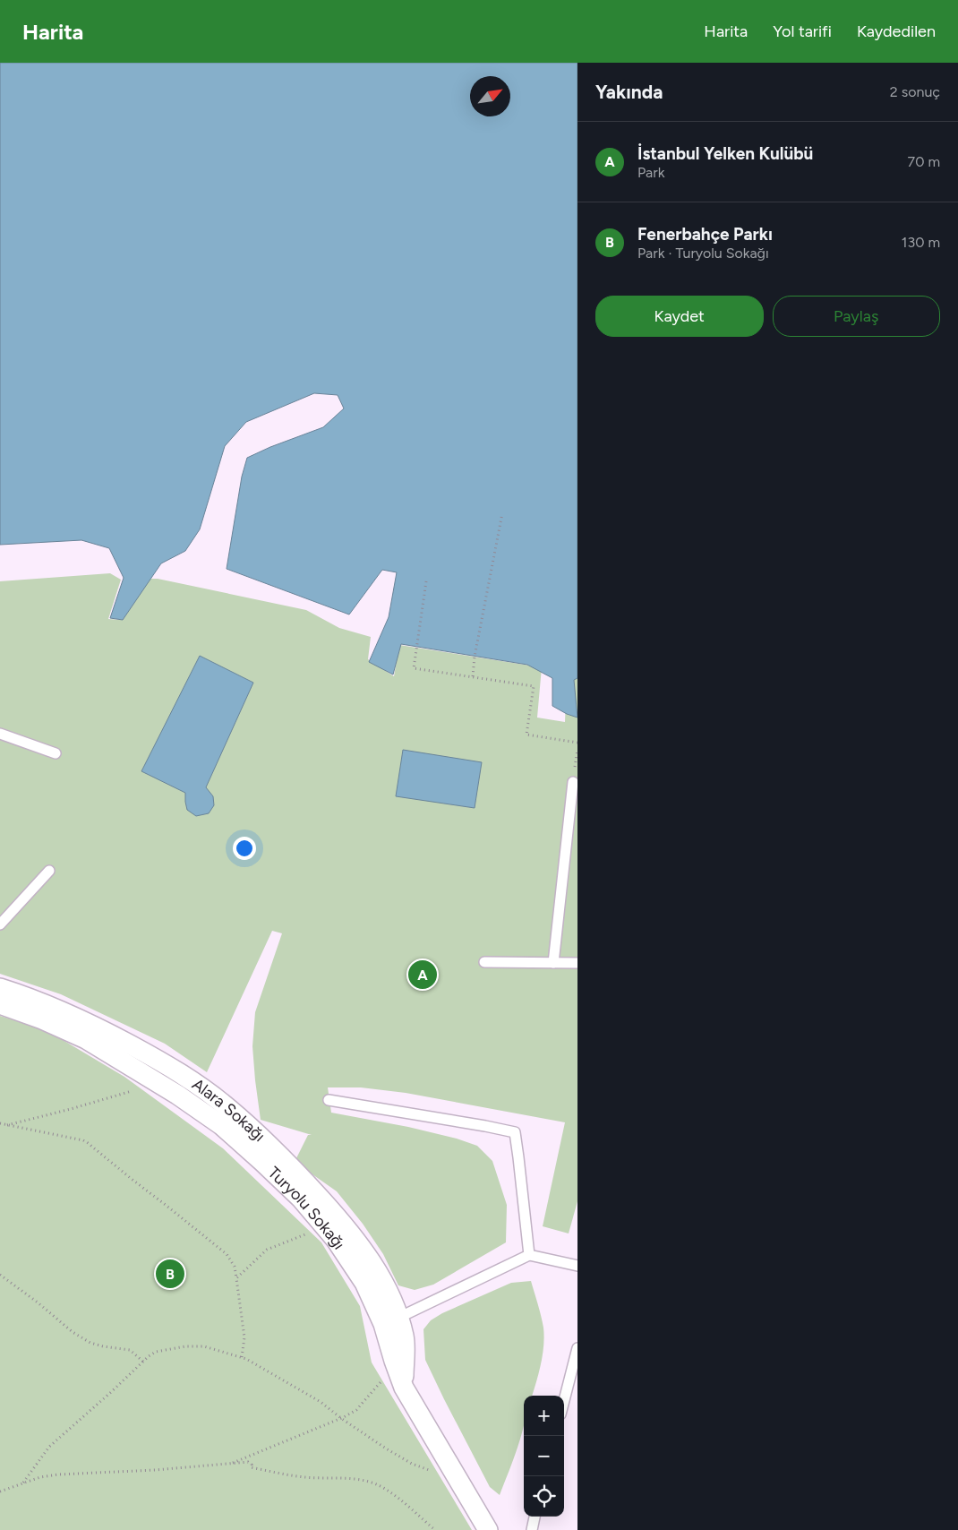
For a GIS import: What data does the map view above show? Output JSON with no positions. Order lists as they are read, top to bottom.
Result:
{
  "streets": {
    "street": ["Alara Sokağı", "Turyolu Sokağı"]
  },
  "crossings": [
    ["Alara Sokağı", "Turyolu Sokağı"]
  ],
  "north": "top right",
  "page": {
    "header": "Harita",
    "nav": ["Harita", "Yol tarifi", "Kaydedilen"],
    "heading": ["Yakında", "2 sonuç"],
    "list": [
      {
        "mark": "A",
        "name": "İstanbul Yelken Kulübü",
        "note": "Park",
        "value": "70 m"
      },
      {
        "mark": "B",
        "name": "Fenerbahçe Parkı",
        "note": "Park · Turyolu Sokağı",
        "value": "130 m"
      }
    ],
    "buttons": ["Kaydet", "Paylaş"],
    "pins": ["A", "B"],
    "map_buttons": ["+", "−"]
  }
}
